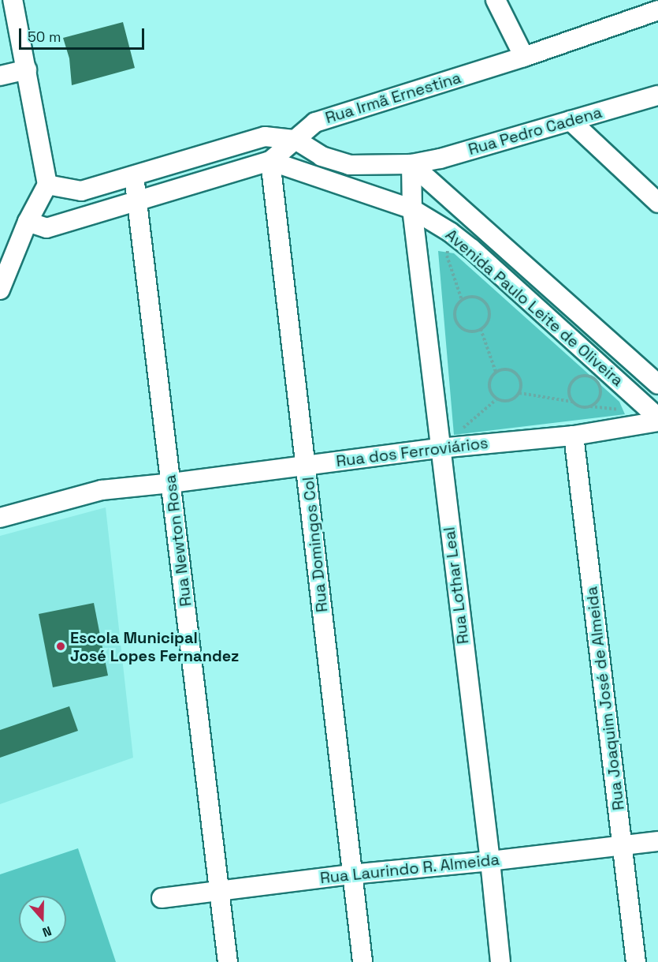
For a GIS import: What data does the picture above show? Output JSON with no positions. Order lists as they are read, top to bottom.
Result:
{
  "streets": {
    "street": [
      "Rua Irmã Ernestina",
      "Rua Pedro Cadena",
      "Avenida Paulo Leite de Oliveira",
      "Rua dos Ferroviários",
      "Rua Newton Rosa",
      "Rua Domingos Col",
      "Rua Lothar Leal",
      "Rua Joaquim José de Almeida",
      "Rua Laurindo R. Almeida"
    ]
  },
  "crossings": [
    ["Rua Pedro Cadena", "Avenida Paulo Leite de Oliveira"],
    ["Rua Pedro Cadena", "Rua Lothar Leal"],
    ["Avenida Paulo Leite de Oliveira", "Rua Domingos Col"],
    ["Avenida Paulo Leite de Oliveira", "Rua Lothar Leal"],
    ["Rua dos Ferroviários", "Rua Newton Rosa"],
    ["Rua dos Ferroviários", "Rua Domingos Col"],
    ["Rua dos Ferroviários", "Rua Lothar Leal"],
    ["Rua dos Ferroviários", "Rua Joaquim José de Almeida"],
    ["Rua Newton Rosa", "Rua Laurindo R. Almeida"],
    ["Rua Domingos Col", "Rua Laurindo R. Almeida"],
    ["Rua Lothar Leal", "Rua Laurindo R. Almeida"],
    ["Rua Joaquim José de Almeida", "Rua Laurindo R. Almeida"]
  ],
  "places": ["Escola Municipal José Lopes Fernandez"],
  "scale_bar": "50 m",
  "north": "bottom"
}
